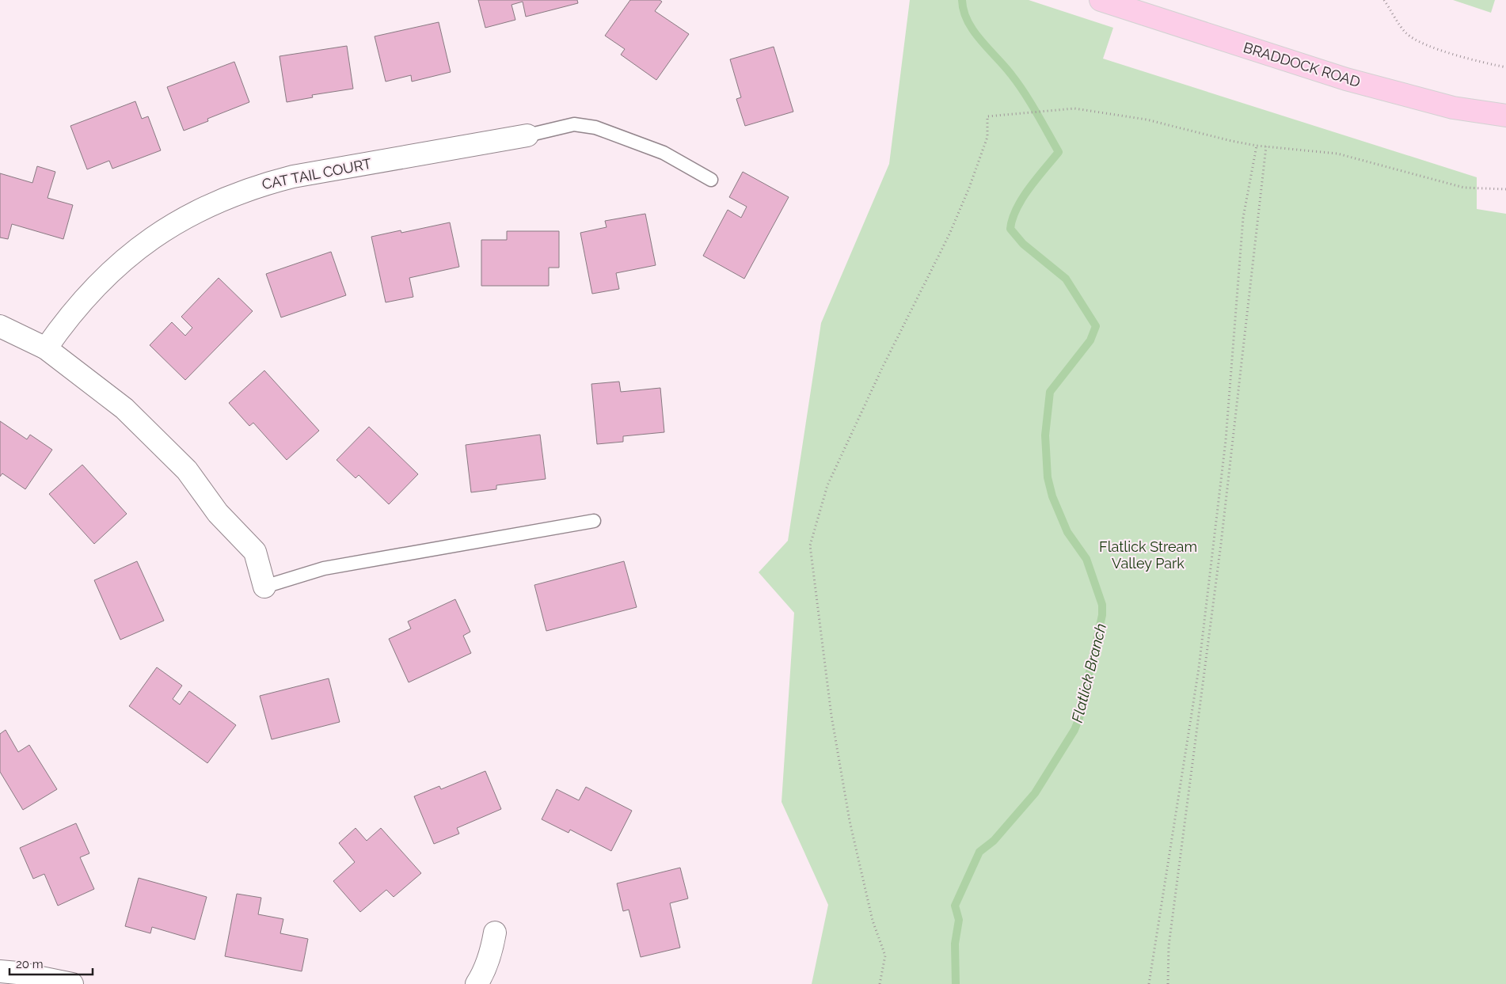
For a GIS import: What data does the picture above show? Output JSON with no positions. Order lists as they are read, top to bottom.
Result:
{
  "streets": {
    "main road": ["BRADDOCK ROAD"],
    "street": ["CAT TAIL COURT"]
  },
  "water": ["Flatlick Branch"],
  "parks": ["Flatlick Stream Valley Park"],
  "scale_bar": "20 m"
}
